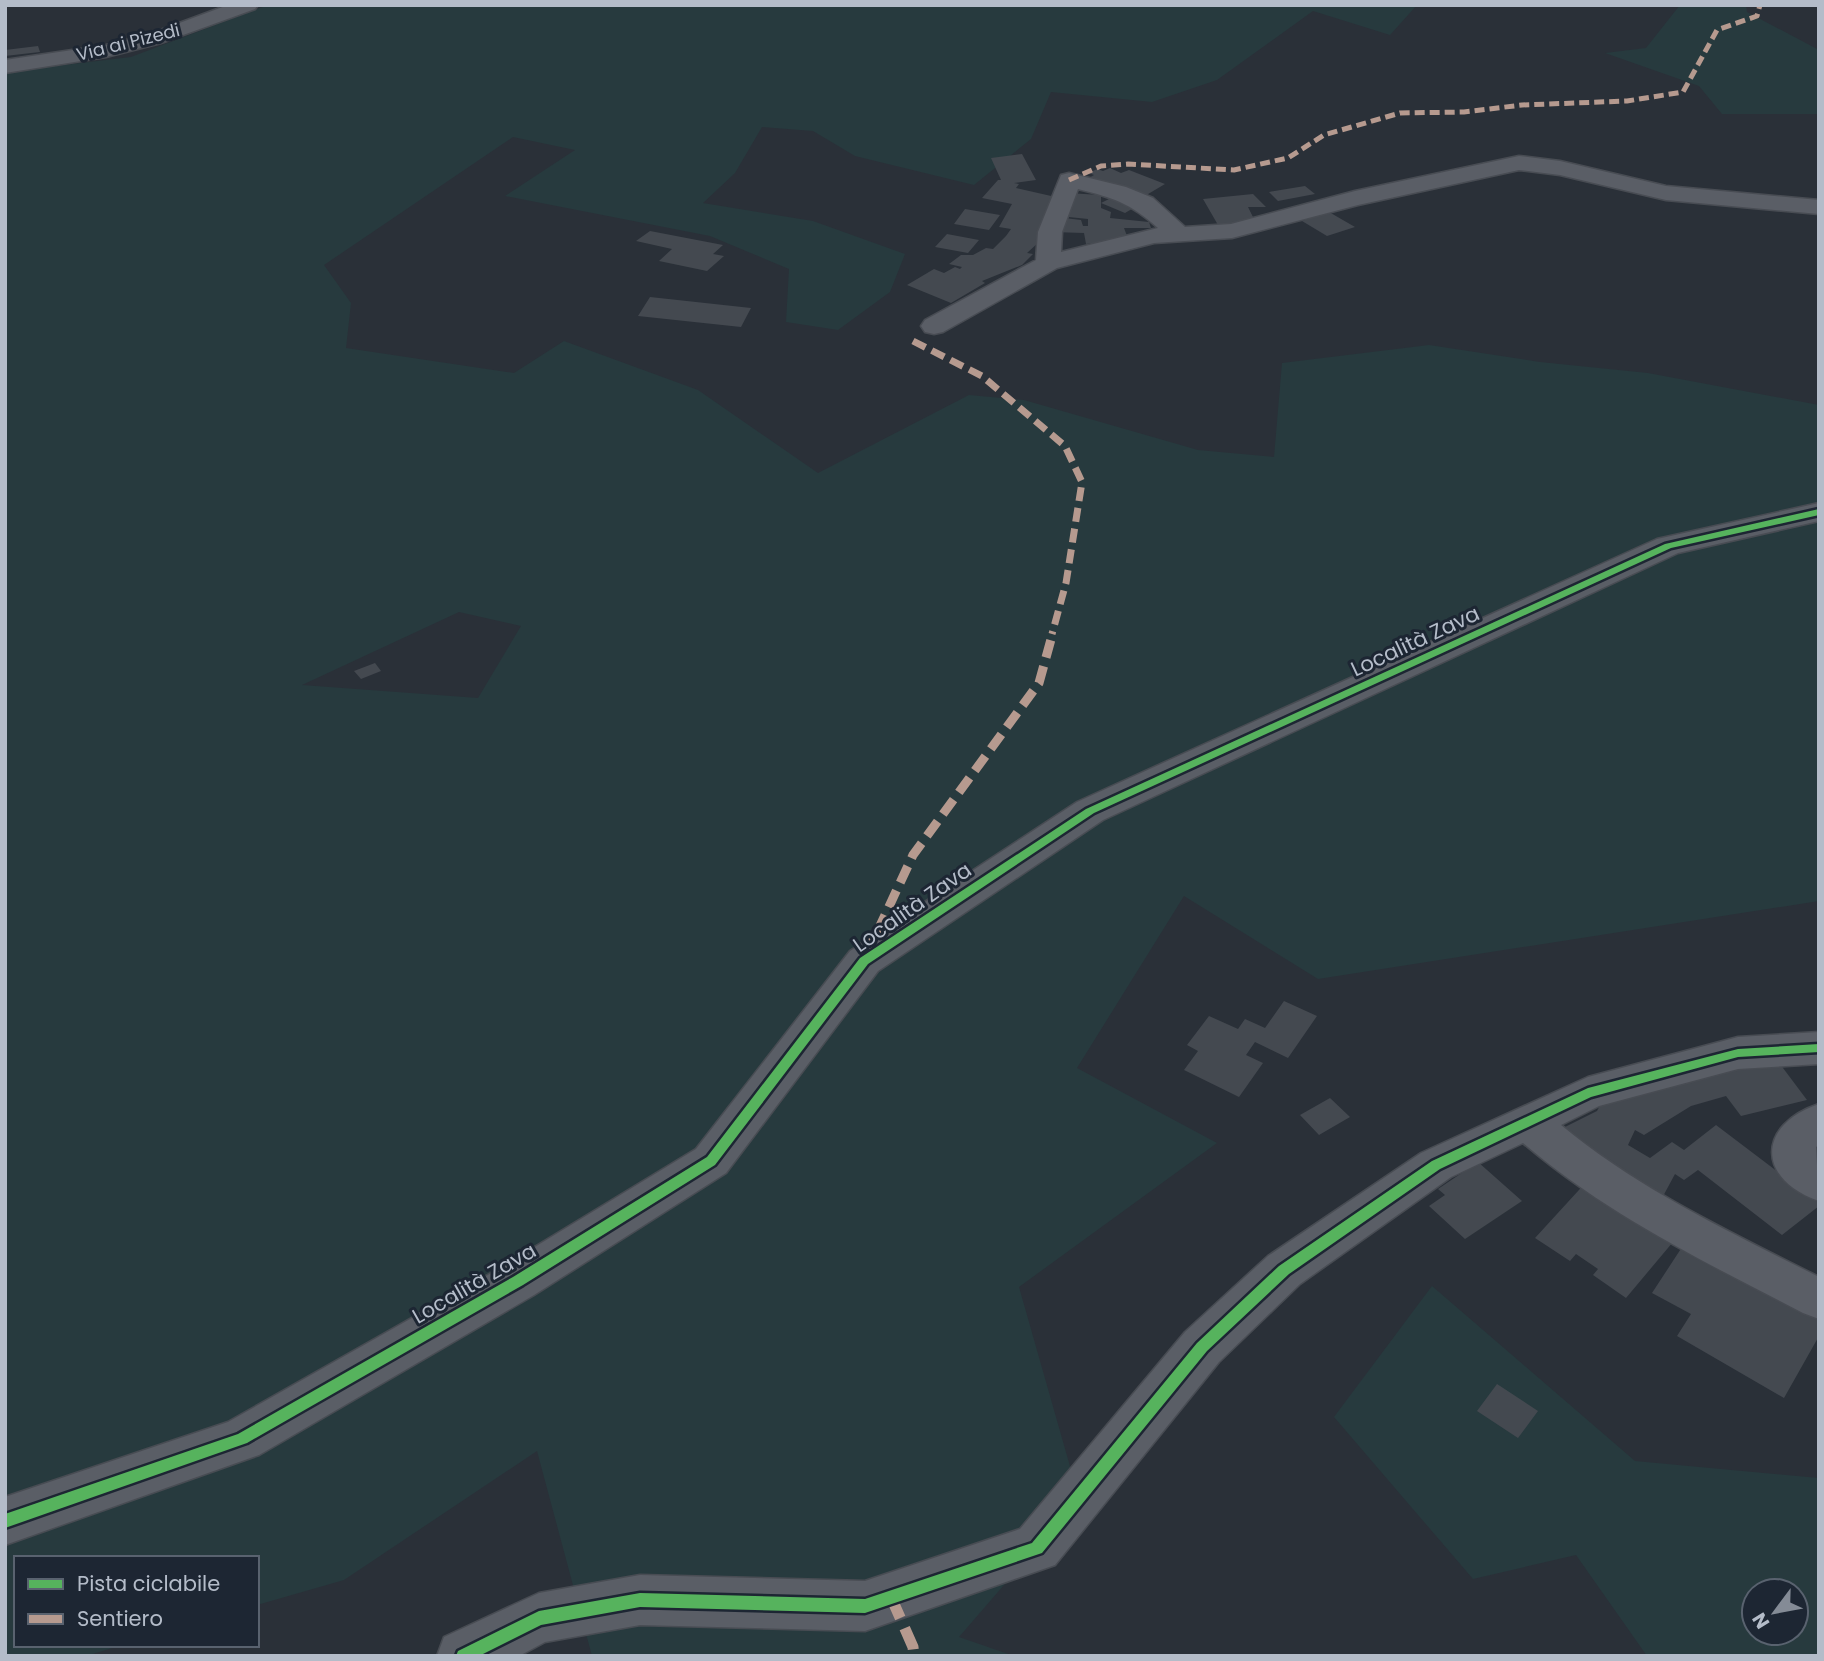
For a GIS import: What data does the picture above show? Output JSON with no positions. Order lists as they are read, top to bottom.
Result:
{
  "streets": {
    "street": ["Via ai Pizedi", "Località Zava"]
  },
  "legend": ["Pista ciclabile", "Sentiero"],
  "north": "bottom left"
}
